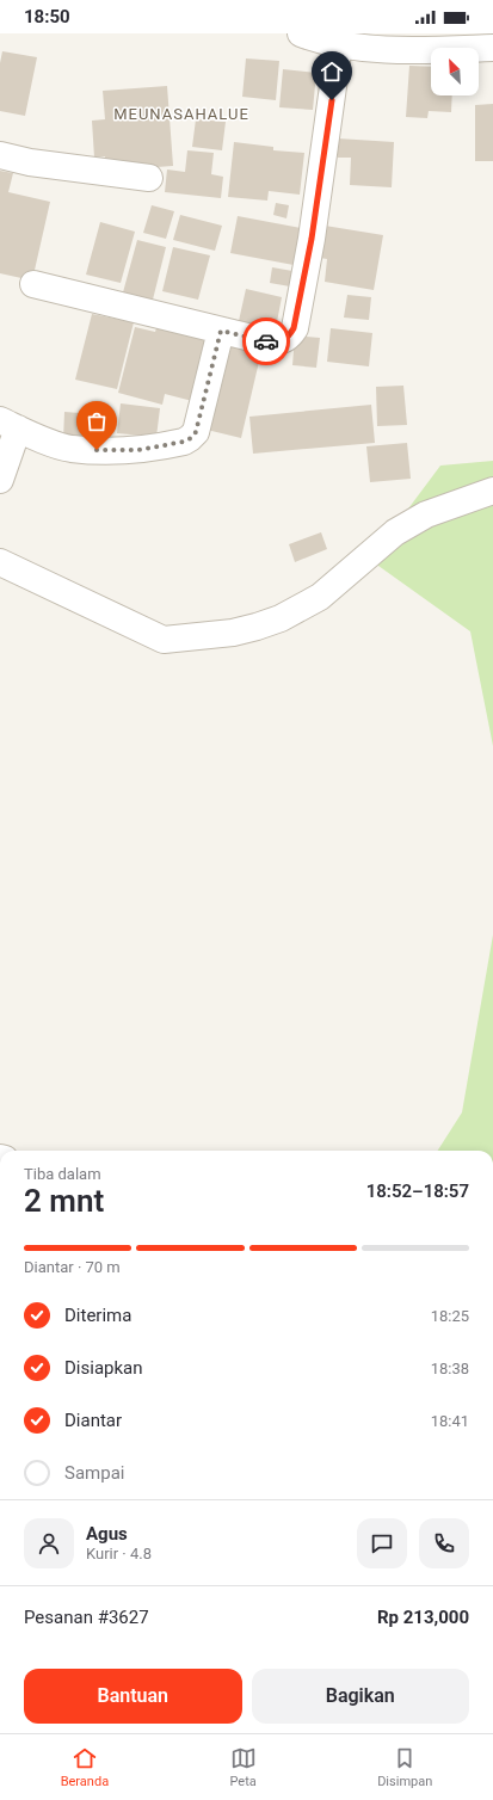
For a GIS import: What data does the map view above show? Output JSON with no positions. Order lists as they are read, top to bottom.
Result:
{
  "districts": ["MEUNASAHALUE"],
  "north": "top left",
  "page": {
    "status": "18:50",
    "heading": ["2 mnt", "Tiba dalam", "18:52–18:57"],
    "panel": [
      "Agus",
      "Kurir · 4.8",
      "Pesanan #3627",
      "Rp 213,000"
    ],
    "bar": "Diantar · 70 m",
    "list": [
      ["Diterima", "18:25"],
      ["Disiapkan", "18:38"],
      ["Diantar", "18:41"],
      "Sampai"
    ],
    "buttons": ["Bantuan", "Bagikan"],
    "tabs": ["Beranda", "Peta", "Disimpan"]
  }
}
